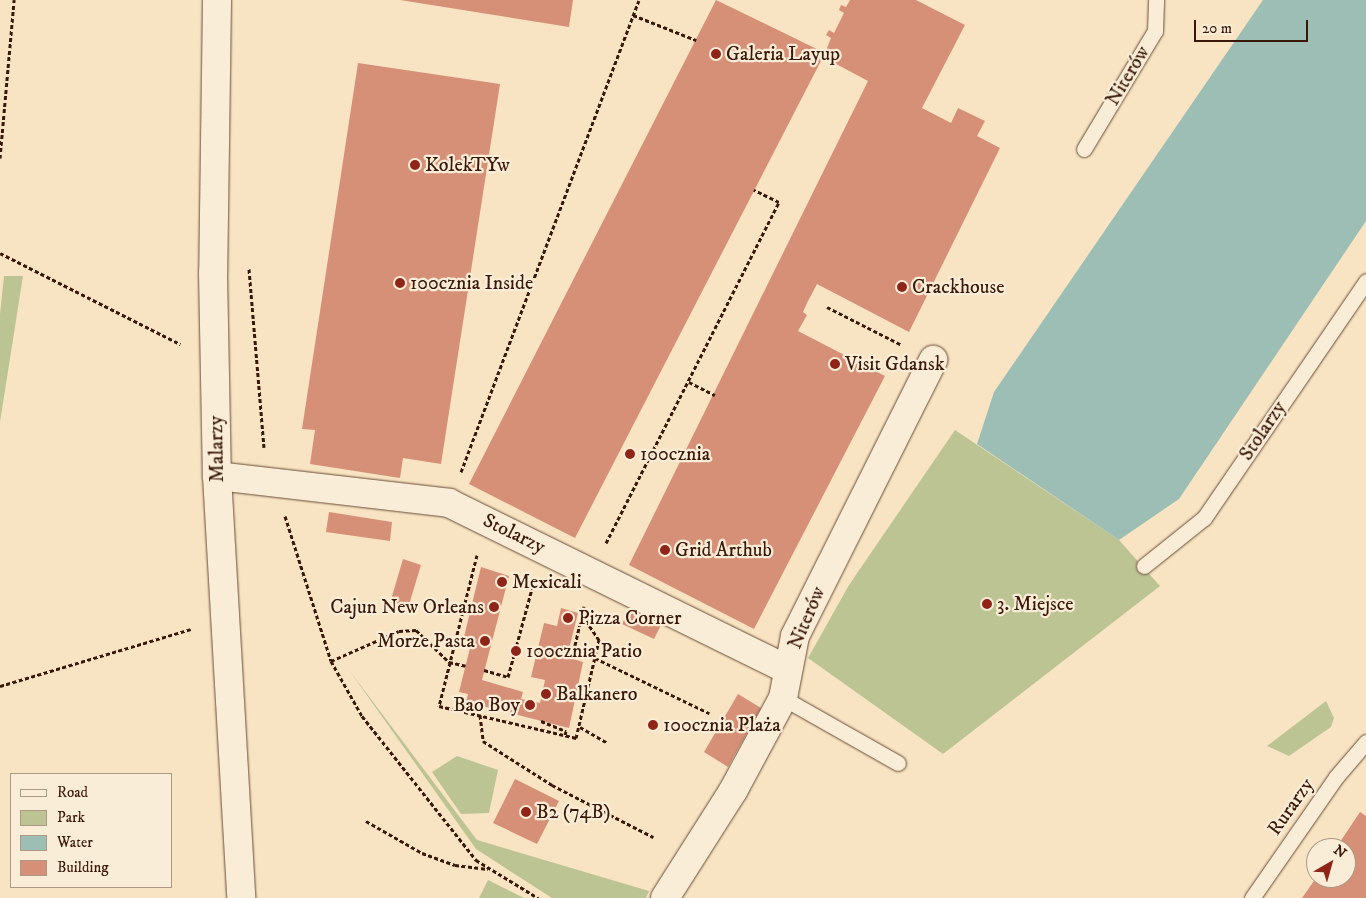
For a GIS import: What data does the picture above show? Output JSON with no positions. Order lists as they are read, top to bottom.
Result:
{
  "streets": {
    "street": ["Niterów", "Stolarzy", "Malarzy"],
    "lane": ["Rurarzy"]
  },
  "crossings": [
    ["Niterów", "Stolarzy"],
    ["Stolarzy", "Malarzy"]
  ],
  "places": [
    "Galeria Layup",
    "KolekTYw",
    "100cznia Inside",
    "Crackhouse",
    "Visit Gdansk",
    "100cznia",
    "Grid Arthub",
    "Mexicali",
    "3. Miejsce",
    "Cajun New Orleans",
    "Pizza Corner",
    "Morze Pasta",
    "100cznia Patio",
    "Balkanero",
    "Bao Boy",
    "100cznia Plaża",
    "B2 (74B)"
  ],
  "legend": [
    "Road",
    "Park",
    "Water",
    "Building"
  ],
  "scale_bar": "20 m",
  "north": "top right"
}
